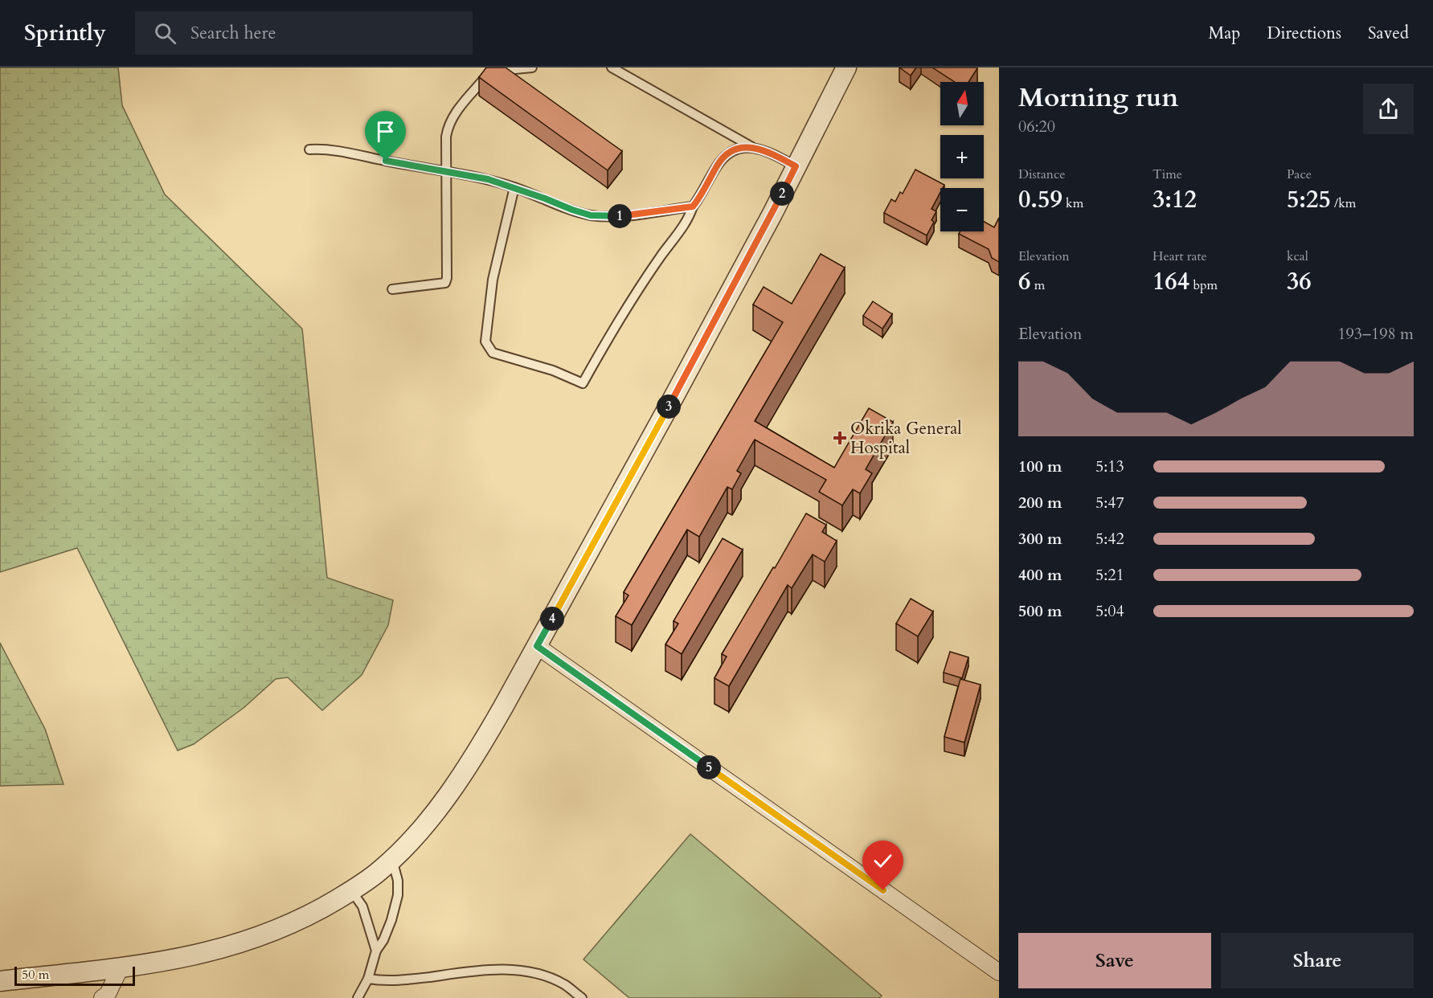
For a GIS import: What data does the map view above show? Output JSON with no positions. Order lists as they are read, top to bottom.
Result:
{
  "places": {
    "health": ["Okrika General Hospital"]
  },
  "scale_bar": "50 m",
  "north": "top",
  "page": {
    "header": "Sprintly",
    "search": "Search here",
    "nav": ["Map", "Directions", "Saved"],
    "heading": ["Morning run", "06:20"],
    "map_buttons": ["+", "−"],
    "stats": [
      ["Distance", "0.59 km"],
      ["Time", "3:12"],
      ["Pace", "5:25 /km"],
      ["Elevation", "6 m"],
      ["Heart rate", "164 bpm"],
      ["kcal", "36"]
    ],
    "pins": [
      "2",
      "1",
      "3",
      "4",
      "5"
    ],
    "chart": ["Elevation", "193–198 m"],
    "list": [
      {
        "name": "100 m",
        "note": "5:13"
      },
      {
        "name": "200 m",
        "note": "5:47"
      },
      {
        "name": "300 m",
        "note": "5:42"
      },
      {
        "name": "400 m",
        "note": "5:21"
      },
      {
        "name": "500 m",
        "note": "5:04"
      }
    ],
    "buttons": ["Save", "Share"],
    "scale": "50 m"
  }
}
